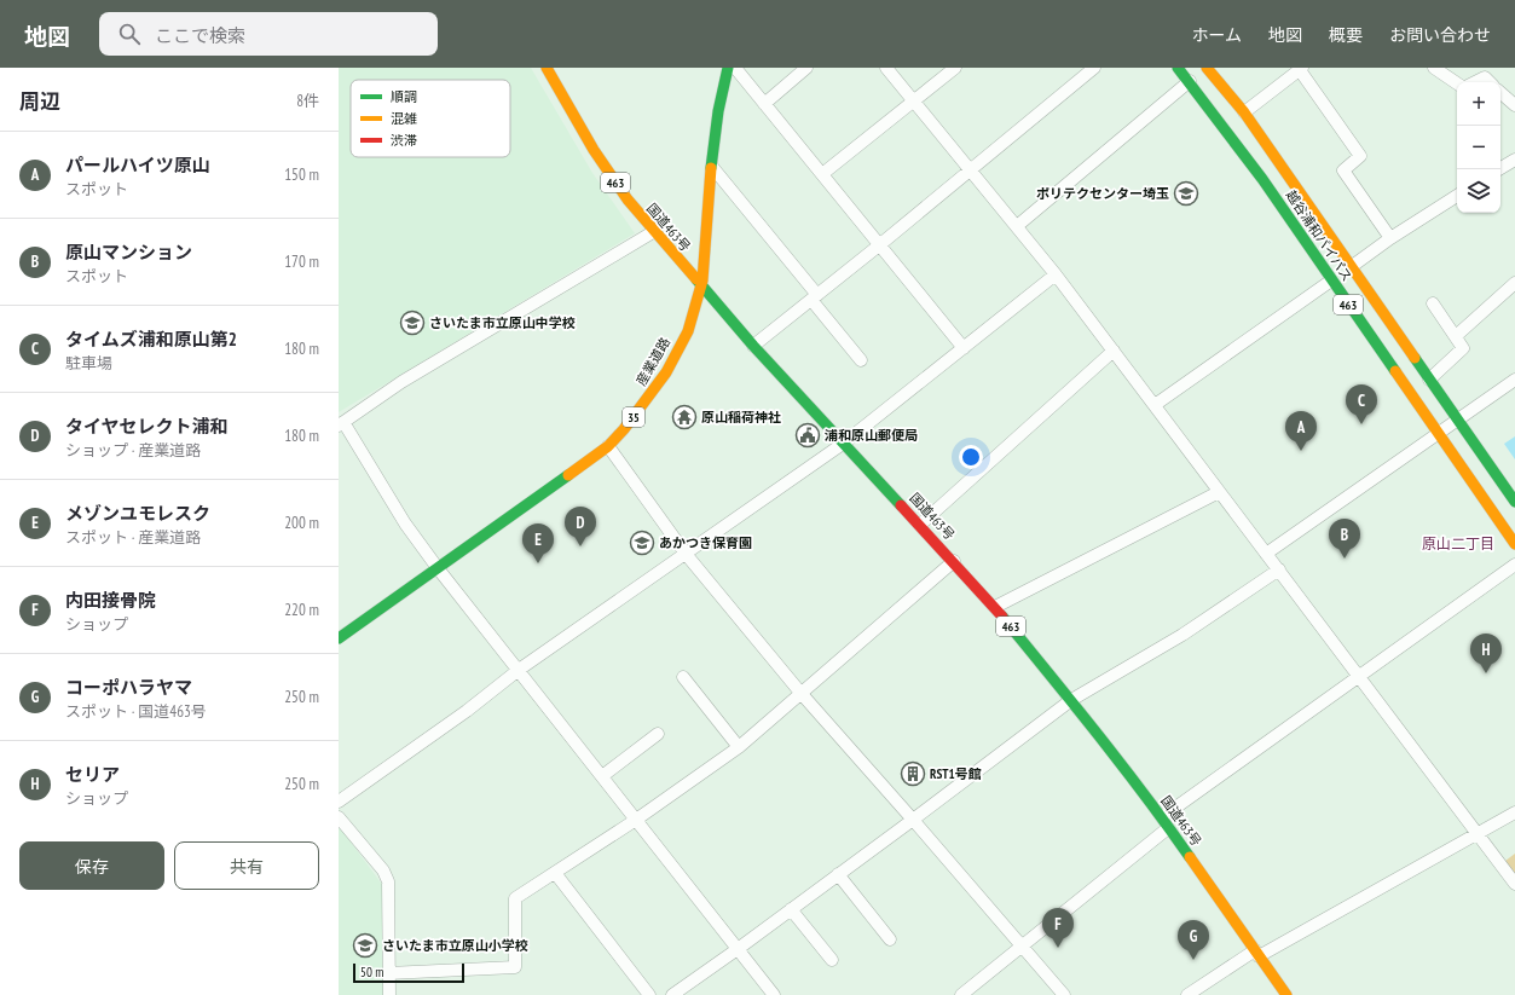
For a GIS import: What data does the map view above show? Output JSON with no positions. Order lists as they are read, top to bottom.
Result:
{
  "streets": {
    "main road": [
      "463",
      "国道463号",
      "越谷浦和バイパス",
      "産業道路",
      "35"
    ]
  },
  "crossings": [
    ["国道463号", "産業道路"]
  ],
  "districts": ["原山二丁目"],
  "places": {
    "school or university": [
      "ポリテクセンター埼玉",
      "さいたま市立原山中学校",
      "あかつき保育園",
      "さいたま市立原山小学校"
    ],
    "temple": ["原山稲荷神社"],
    "public building": ["浦和原山郵便局"],
    "building": ["RST1号館"]
  },
  "legend": ["順調", "混雑", "渋滞"],
  "scale_bar": "50 m",
  "page": {
    "header": "地図",
    "search": "ここで検索",
    "nav": [
      "ホーム",
      "地図",
      "概要",
      "お問い合わせ"
    ],
    "heading": ["周辺", "8件"],
    "map_buttons": ["+", "−"],
    "list": [
      {
        "mark": "A",
        "name": "パールハイツ原山",
        "note": "スポット",
        "value": "150 m"
      },
      {
        "mark": "B",
        "name": "原山マンション",
        "note": "スポット",
        "value": "170 m"
      },
      {
        "mark": "C",
        "name": "タイムズ浦和原山第2",
        "note": "駐車場",
        "value": "180 m"
      },
      {
        "mark": "D",
        "name": "タイヤセレクト浦和",
        "note": "ショップ · 産業道路",
        "value": "180 m"
      },
      {
        "mark": "E",
        "name": "メゾンユモレスク",
        "note": "スポット · 産業道路",
        "value": "200 m"
      },
      {
        "mark": "F",
        "name": "内田接骨院",
        "note": "ショップ",
        "value": "220 m"
      },
      {
        "mark": "G",
        "name": "コーポハラヤマ",
        "note": "スポット · 国道463号",
        "value": "250 m"
      },
      {
        "mark": "H",
        "name": "セリア",
        "note": "ショップ",
        "value": "250 m"
      }
    ],
    "pins": [
      "C",
      "A",
      "D",
      "B",
      "E",
      "H",
      "F",
      "G"
    ],
    "buttons": ["保存", "共有"],
    "scale": "50 m"
  }
}
